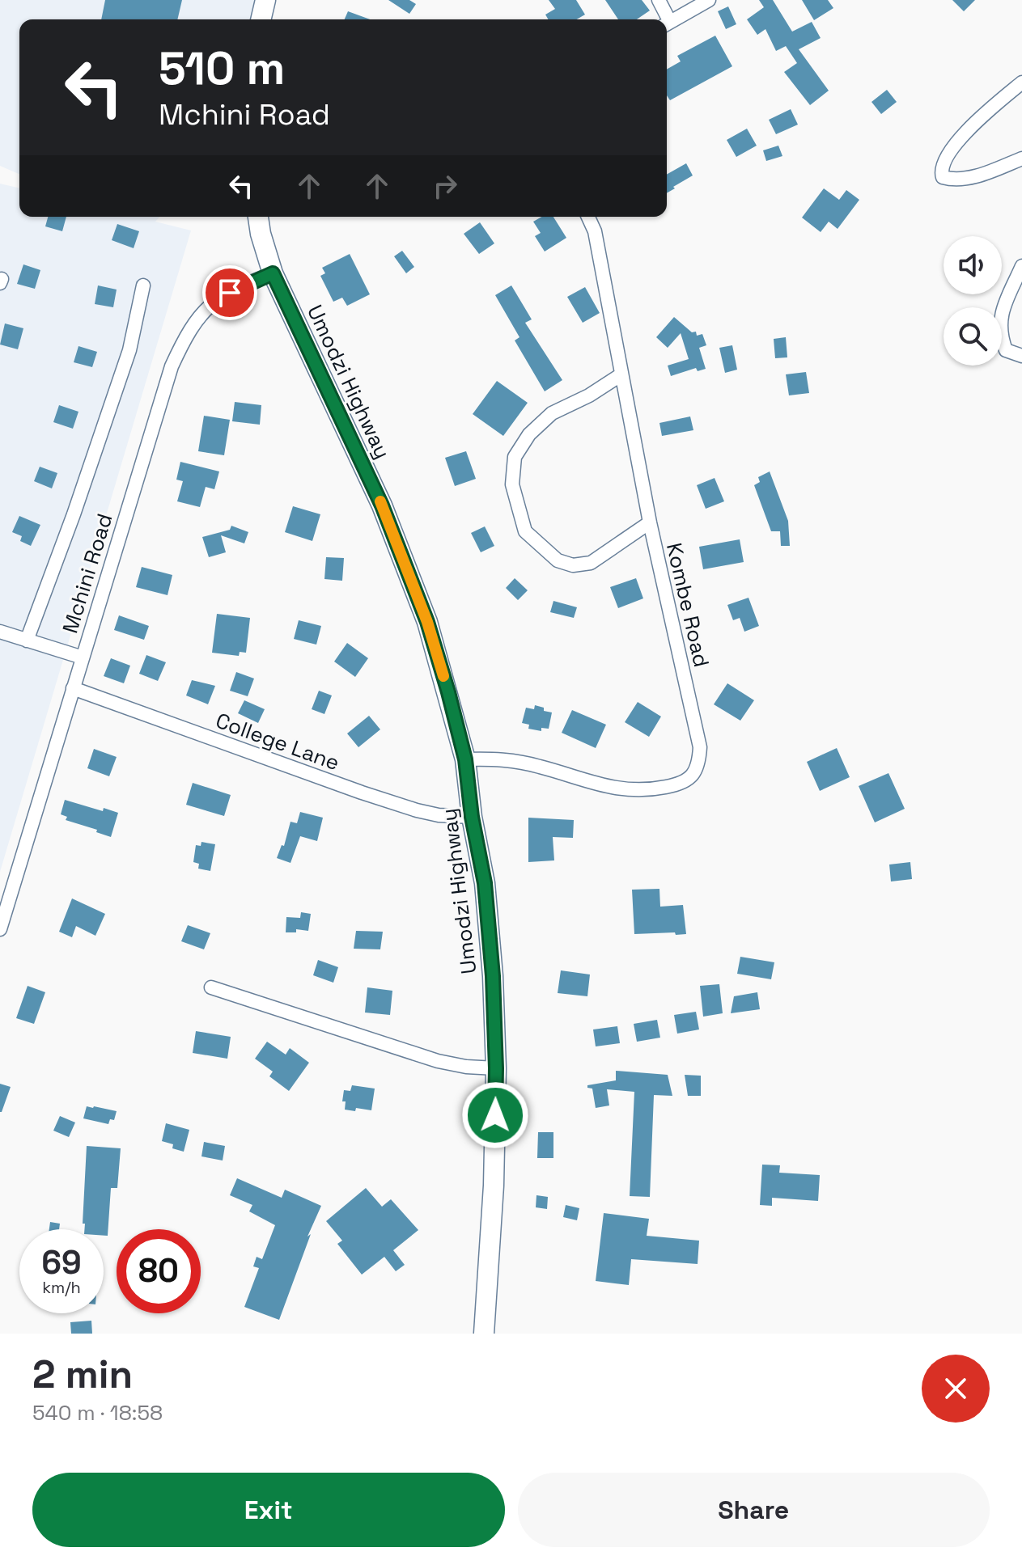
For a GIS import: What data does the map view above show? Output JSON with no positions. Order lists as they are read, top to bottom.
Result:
{
  "streets": {
    "highway": ["Umodzi Highway"],
    "street": ["Mchini Road", "Kombe Road", "College Lane"]
  },
  "crossings": [
    ["Umodzi Highway", "Mchini Road"],
    ["Umodzi Highway", "Kombe Road"],
    ["Umodzi Highway", "College Lane"],
    ["Mchini Road", "College Lane"]
  ],
  "page": {
    "turn": ["510 m", "Mchini Road"],
    "speed": "69 km/h",
    "limit": "80",
    "heading": ["2 min", "540 m · 18:58"],
    "buttons": ["Exit", "Share"]
  }
}
